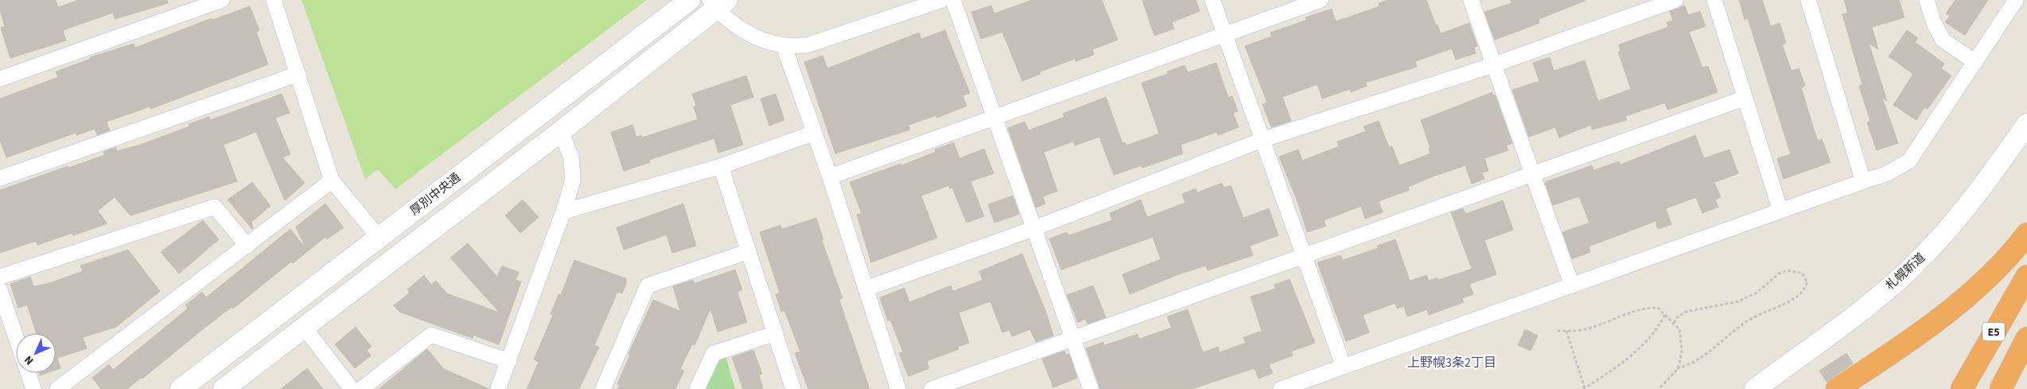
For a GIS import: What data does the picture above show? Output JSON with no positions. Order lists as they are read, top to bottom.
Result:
{
  "streets": {
    "highway": ["E5"],
    "main road": ["厚別中央通", "札幌新道"]
  },
  "districts": ["上野幌3条2丁目"],
  "north": "bottom left"
}
